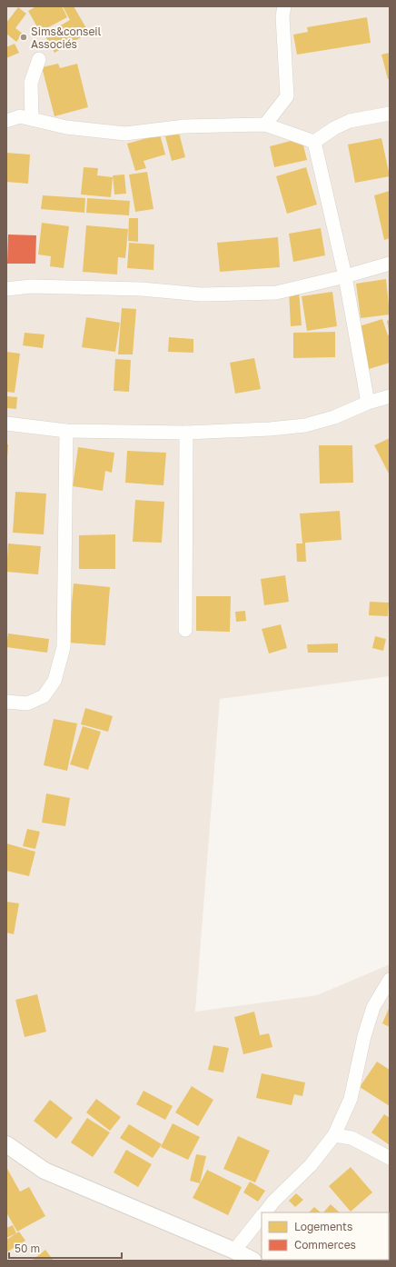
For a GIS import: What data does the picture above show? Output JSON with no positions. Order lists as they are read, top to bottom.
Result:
{
  "places": ["Sims&conseil Associés"],
  "legend": ["Logements", "Commerces"],
  "scale_bar": "50 m"
}
